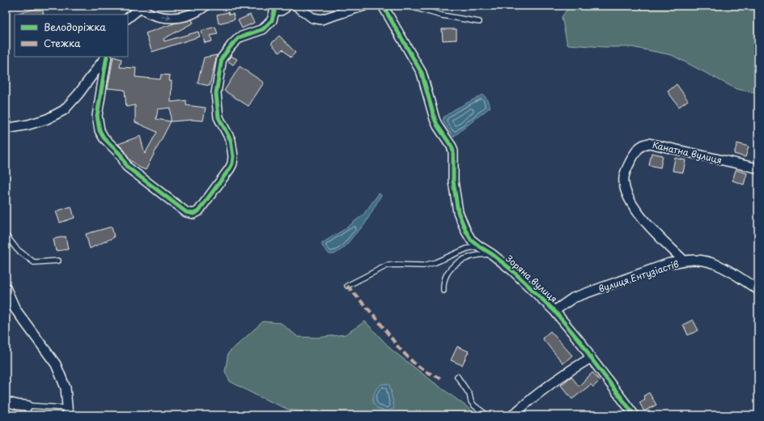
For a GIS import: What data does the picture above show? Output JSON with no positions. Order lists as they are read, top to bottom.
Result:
{
  "streets": {
    "street": ["Канатна вулиця", "вулиця Ентузіастів", "Зоряна вулиця"]
  },
  "crossings": [
    ["Канатна вулиця", "вулиця Ентузіастів"],
    ["вулиця Ентузіастів", "Зоряна вулиця"]
  ],
  "legend": ["Велодоріжка", "Стежка"]
}
